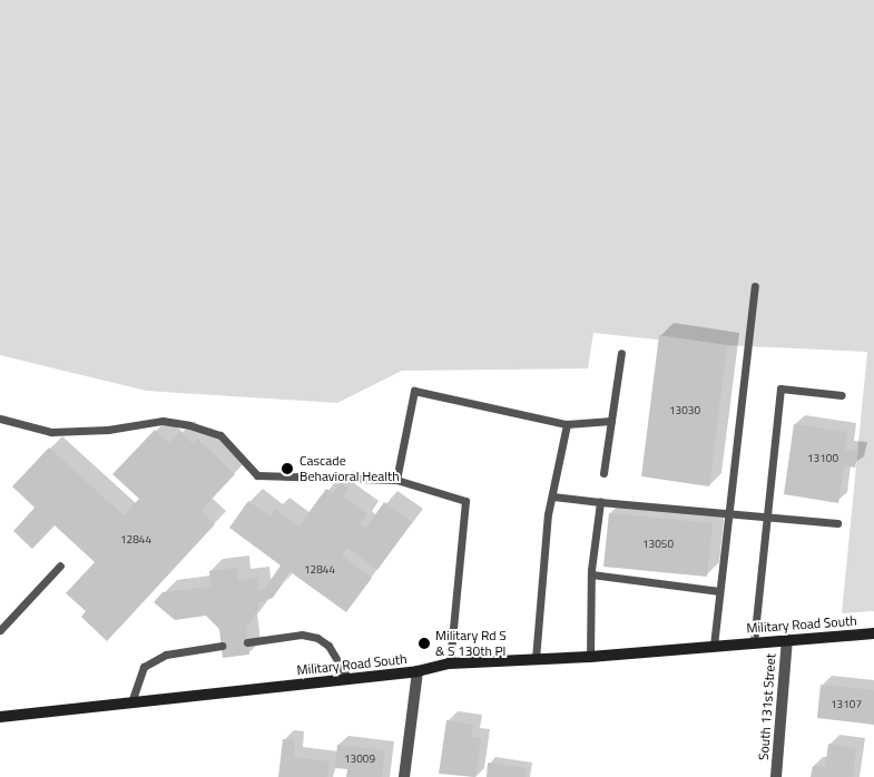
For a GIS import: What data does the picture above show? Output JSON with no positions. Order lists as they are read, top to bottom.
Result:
{
  "streets": {
    "street": ["Military Road South", "South 131st Street"]
  },
  "crossings": [
    ["Military Road South", "South 131st Street"]
  ],
  "places": ["Cascade Behavioral Health", "Military Rd S & S 130th Pl"],
  "house_numbers": [
    "13030",
    "13100",
    "12844",
    "13050",
    "12844",
    "13107",
    "13009"
  ]
}
